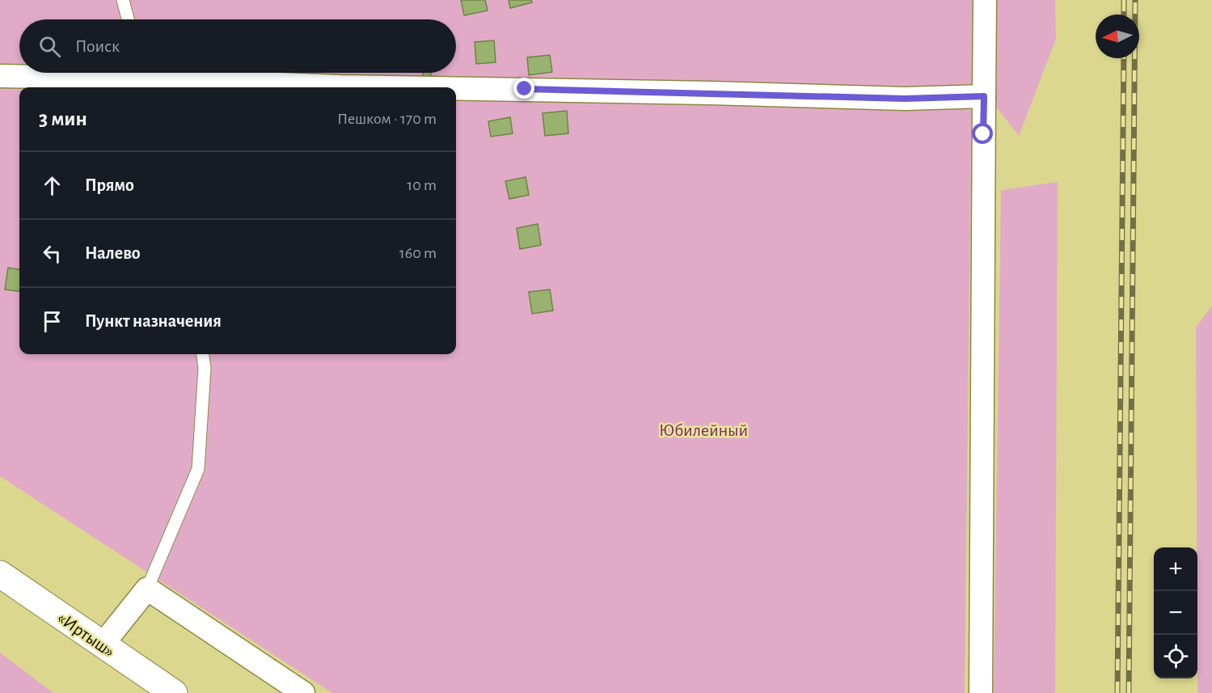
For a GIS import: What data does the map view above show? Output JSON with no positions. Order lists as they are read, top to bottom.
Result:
{
  "streets": {
    "main road": ["«Иртыш»"]
  },
  "parks": ["Юбилейный"],
  "north": "left",
  "page": {
    "search": "Поиск",
    "heading": ["3 мин", "Пешком · 170 m"],
    "list": [
      ["Прямо", "10 m"],
      ["Налево", "160 m"],
      "Пункт назначения"
    ],
    "map_buttons": ["+", "−"]
  }
}
